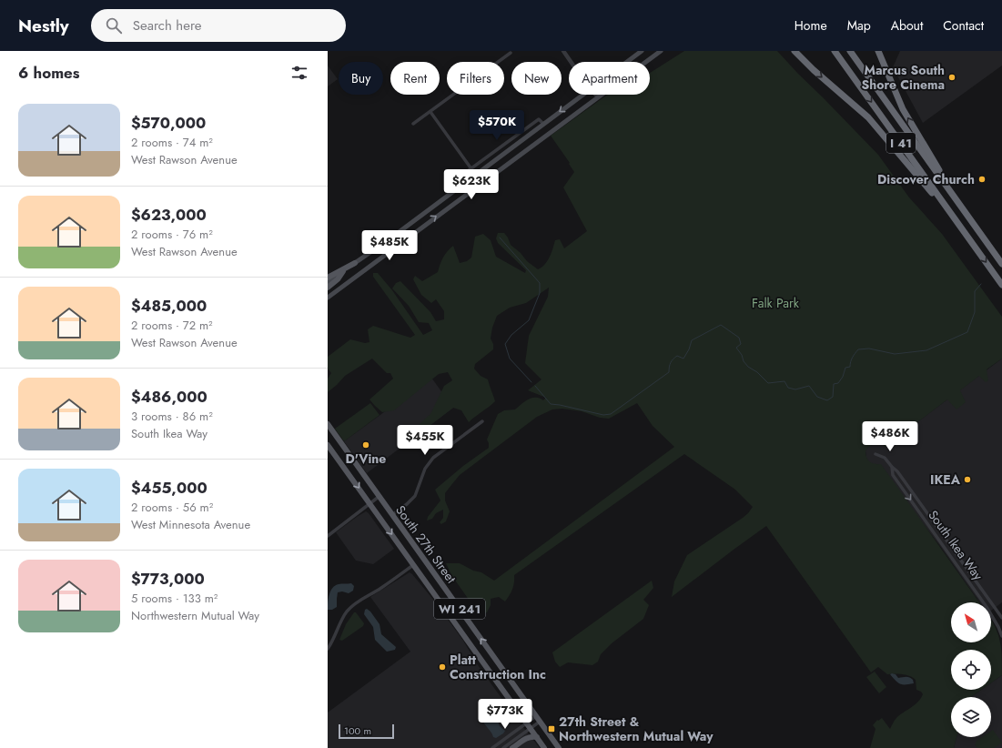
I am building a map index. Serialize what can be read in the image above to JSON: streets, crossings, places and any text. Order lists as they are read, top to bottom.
{
  "streets": {
    "highway": ["I 41"],
    "main road": ["South 27th Street", "WI 241"],
    "street": ["South Ikea Way"]
  },
  "parks": ["Falk Park"],
  "places": {
    "other": [
      "Marcus South Shore Cinema",
      "Discover Church",
      "D'Vine",
      "IKEA",
      "Platt Construction Inc"
    ],
    "transit": ["27th Street & Northwestern Mutual Way"]
  },
  "scale_bar": "100 m",
  "north": "top left",
  "page": {
    "header": "Nestly",
    "search": "Search here",
    "nav": [
      "Home",
      "Map",
      "About",
      "Contact"
    ],
    "heading": "6 homes",
    "chip": [
      "Buy",
      "Rent",
      "Filters",
      "New",
      "Apartment"
    ],
    "list": [
      {
        "name": "$570,000",
        "note": "2 rooms · 74 m² · West Rawson Avenue"
      },
      {
        "name": "$623,000",
        "note": "2 rooms · 76 m² · West Rawson Avenue"
      },
      {
        "name": "$485,000",
        "note": "2 rooms · 72 m² · West Rawson Avenue"
      },
      {
        "name": "$486,000",
        "note": "3 rooms · 86 m² · South Ikea Way"
      },
      {
        "name": "$455,000",
        "note": "2 rooms · 56 m² · West Minnesota Avenue"
      },
      {
        "name": "$773,000",
        "note": "5 rooms · 133 m² · Northwestern Mutual Way"
      }
    ],
    "price": [
      "$570K",
      "$623K",
      "$485K",
      "$486K",
      "$455K",
      "$773K"
    ],
    "scale": "100 m"
  }
}
